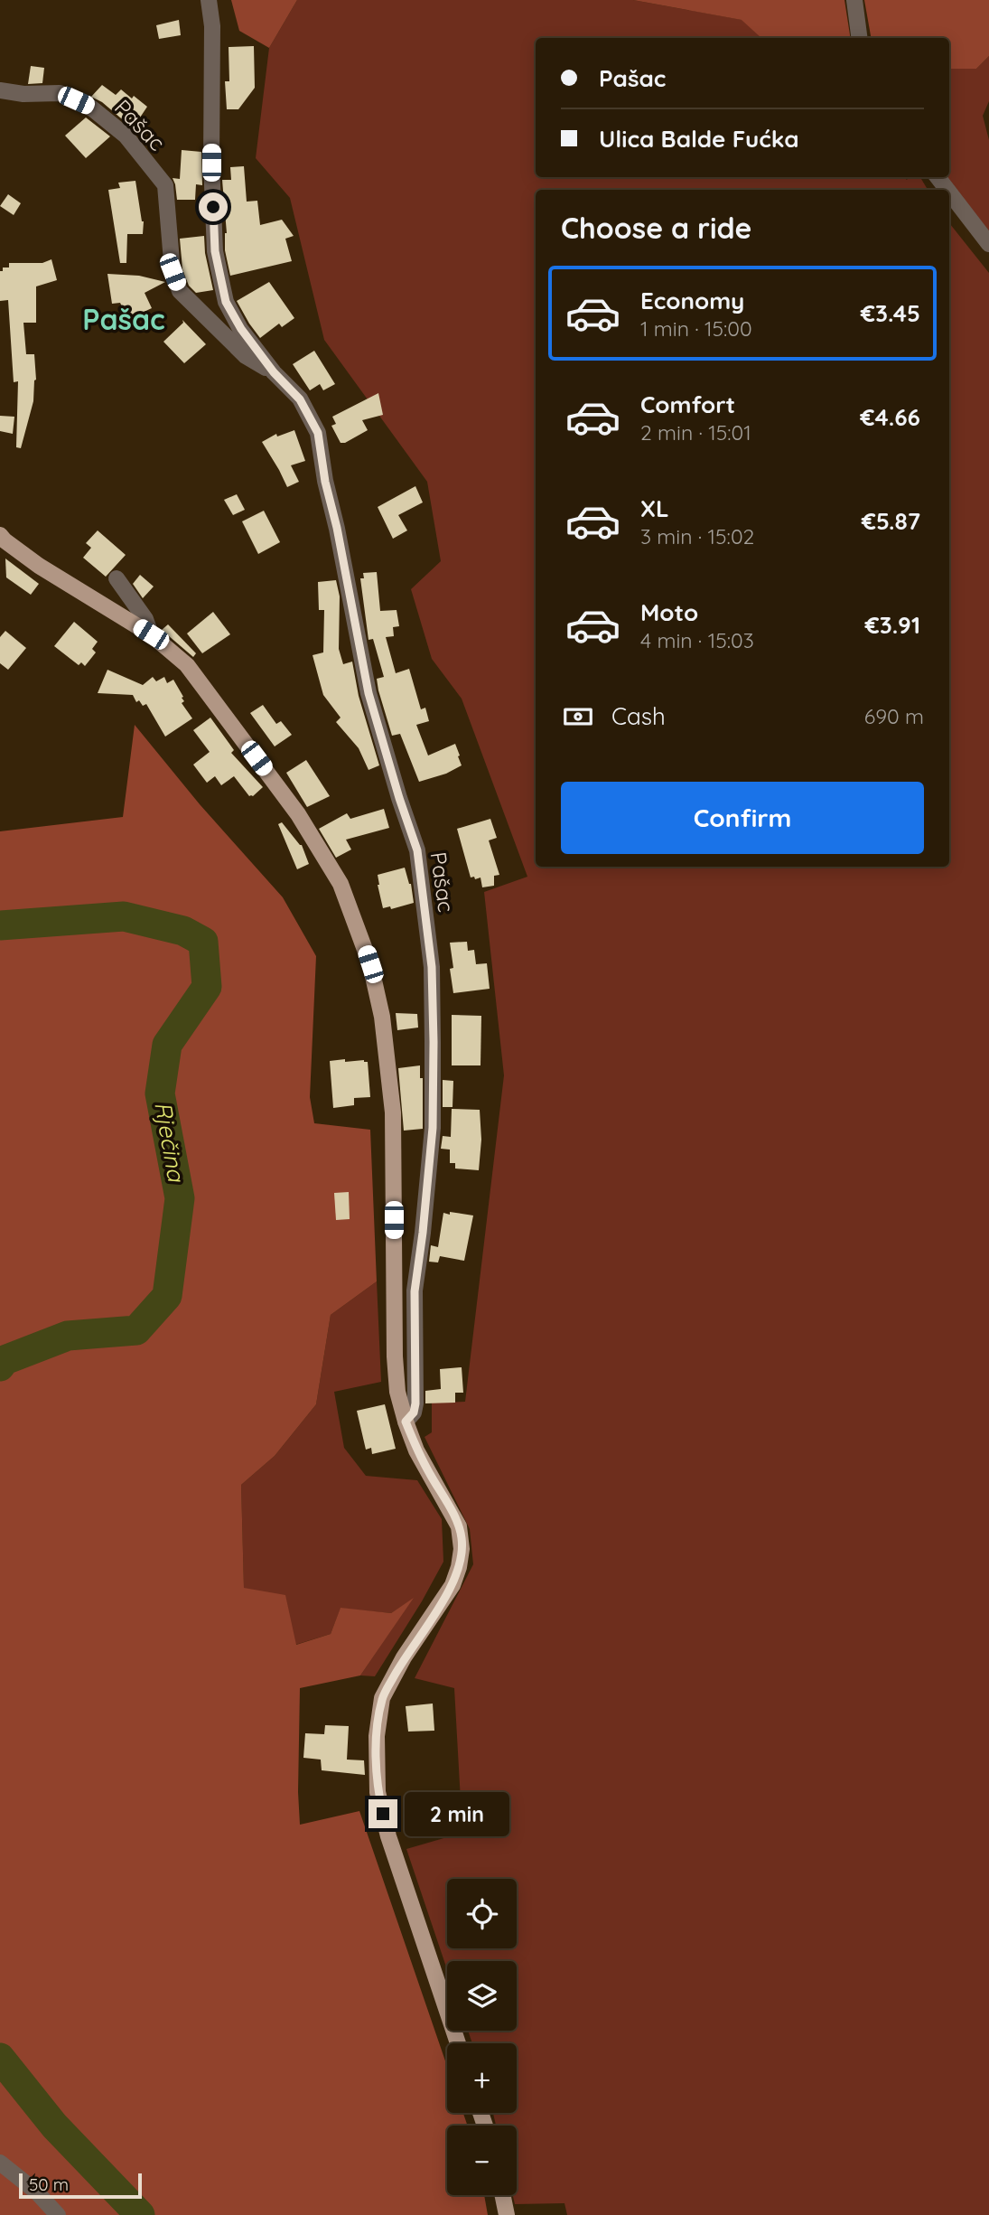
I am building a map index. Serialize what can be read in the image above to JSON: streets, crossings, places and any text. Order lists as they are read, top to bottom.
{
  "streets": {
    "street": ["Pašac"]
  },
  "districts": ["Pašac"],
  "water": ["Rječina"],
  "scale_bar": "50 m",
  "page": {
    "banner": ["Pašac", "Ulica Balde Fućka"],
    "heading": "Choose a ride",
    "list": [
      {
        "name": "Economy",
        "note": "1 min · 15:00",
        "value": "€3.45"
      },
      {
        "name": "Comfort",
        "note": "2 min · 15:01",
        "value": "€4.66"
      },
      {
        "name": "XL",
        "note": "3 min · 15:02",
        "value": "€5.87"
      },
      {
        "name": "Moto",
        "note": "4 min · 15:03",
        "value": "€3.91"
      }
    ],
    "pay": ["Cash", "690 m"],
    "buttons": "Confirm",
    "bubble": "2 min",
    "map_buttons": ["+", "−"],
    "scale": "50 m"
  }
}
